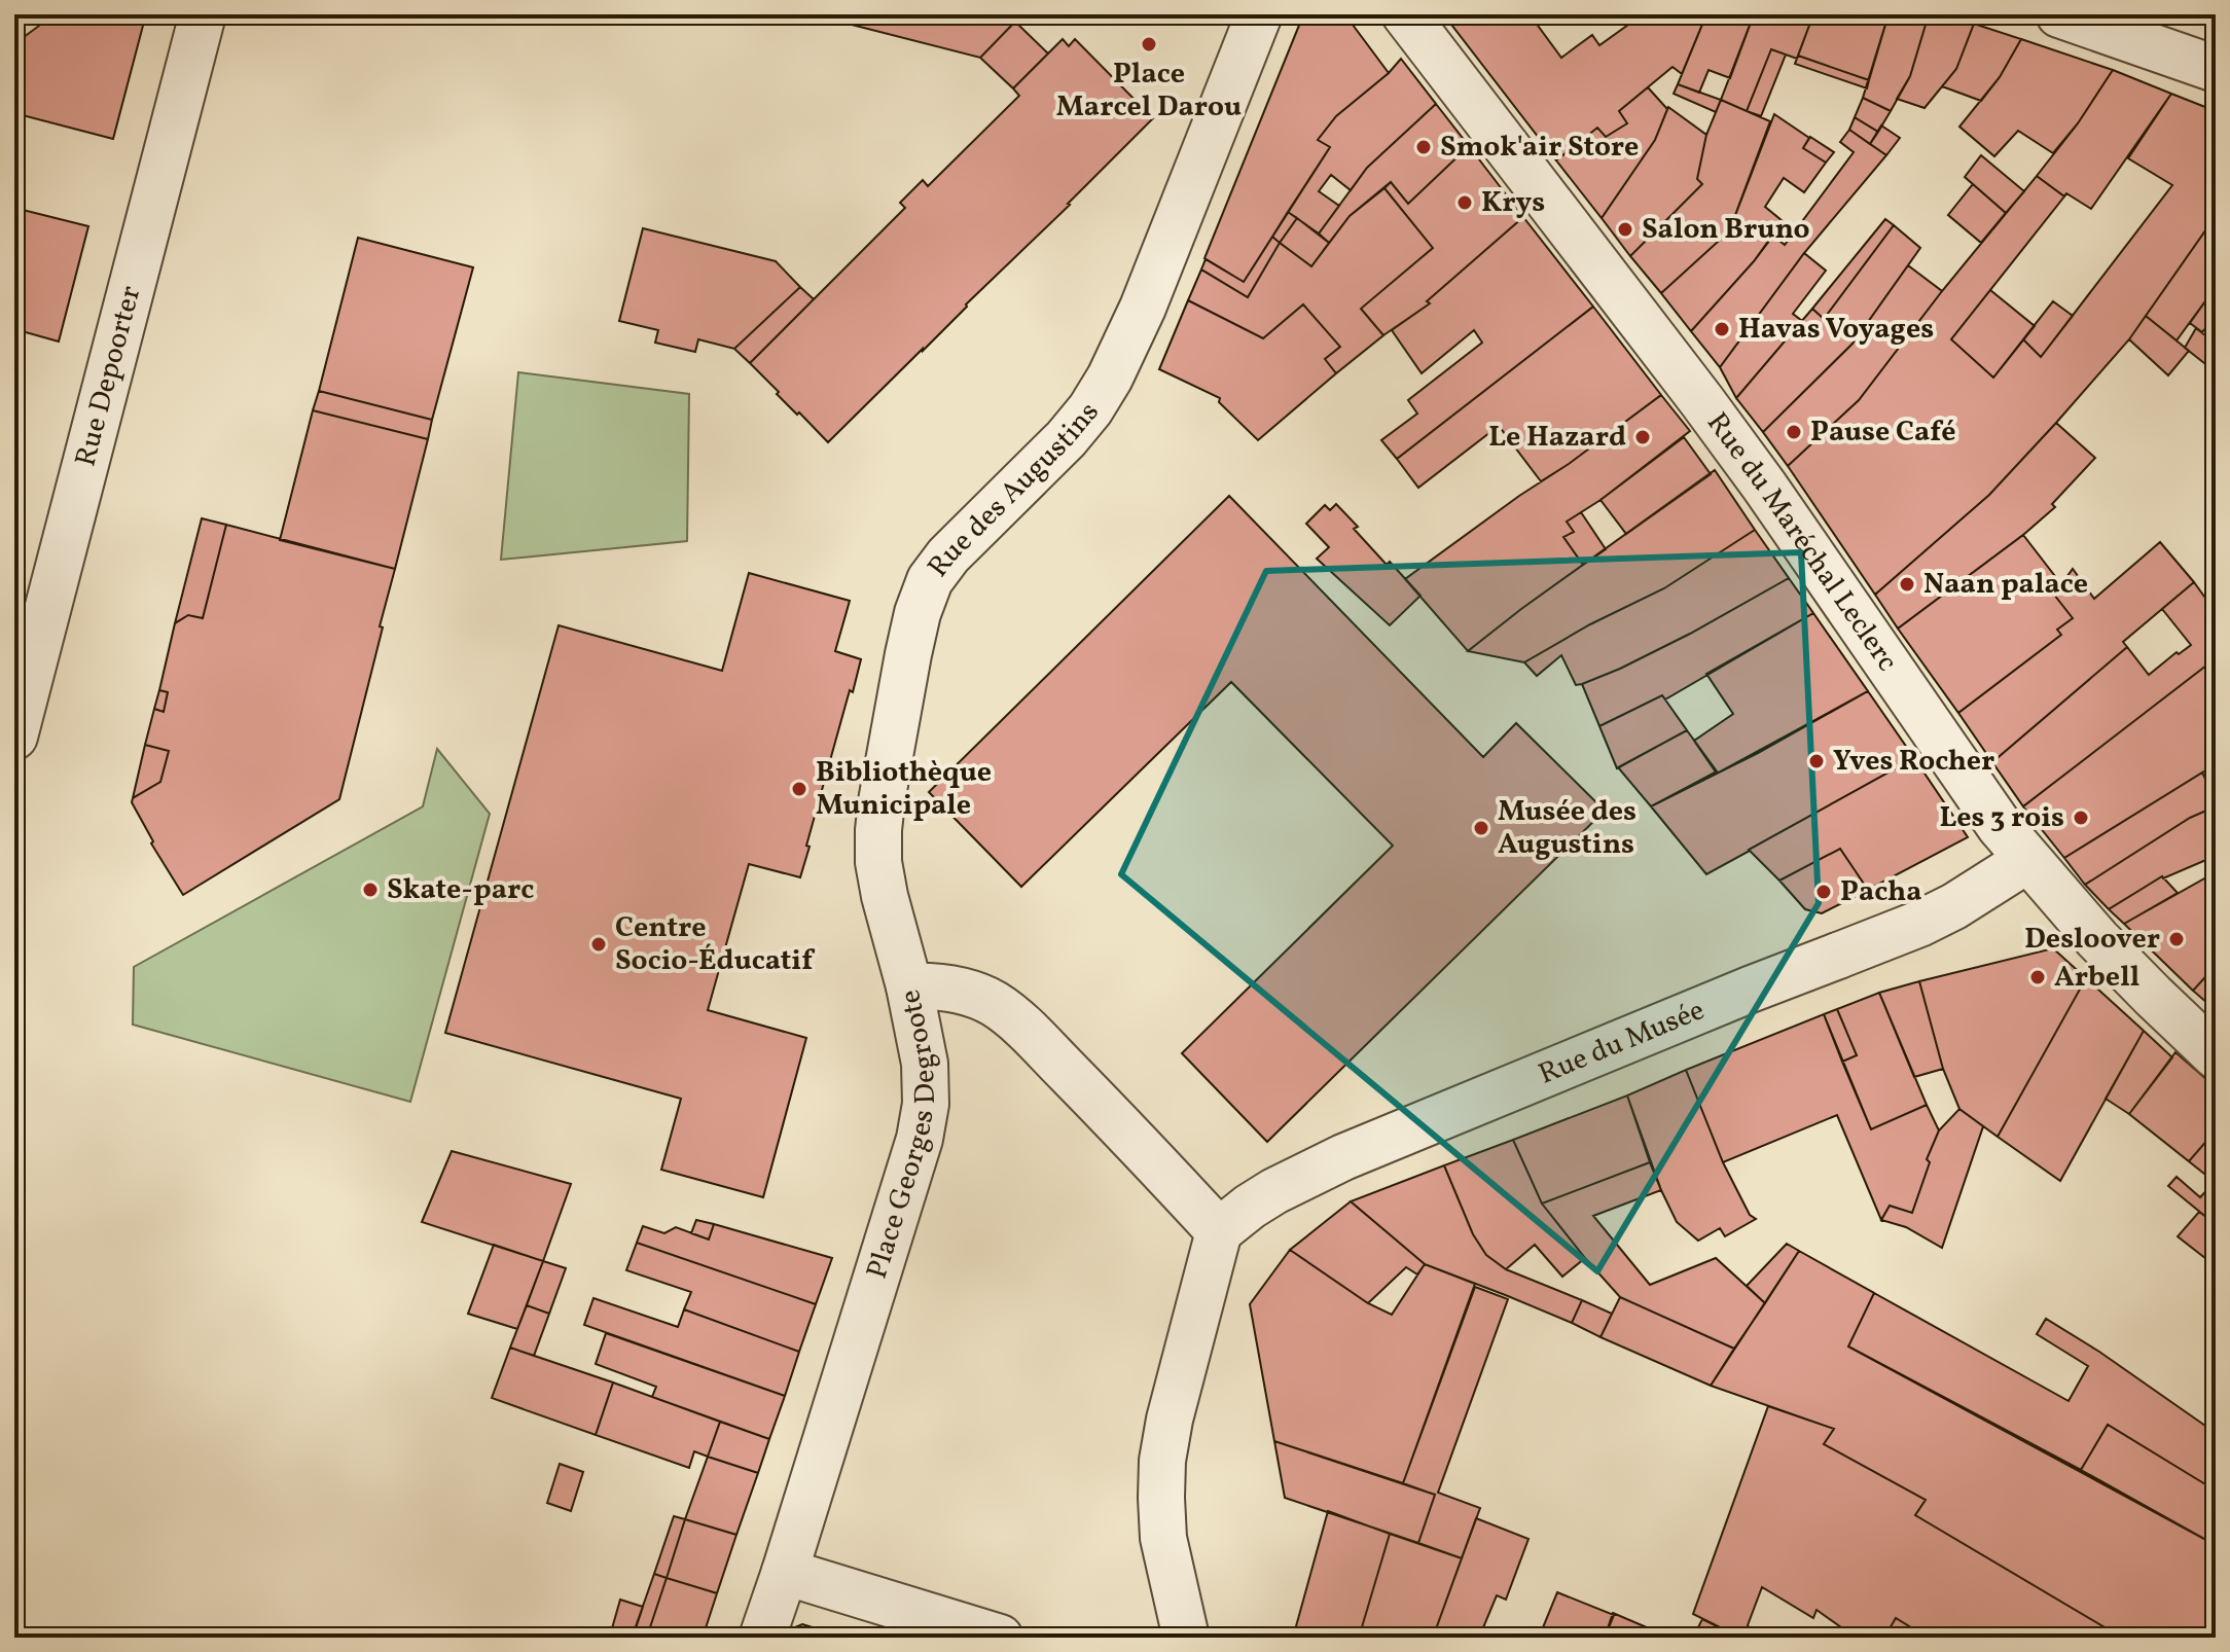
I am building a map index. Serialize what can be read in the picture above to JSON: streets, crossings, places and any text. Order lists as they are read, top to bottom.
{
  "streets": {
    "street": [
      "Rue Depoorter",
      "Rue des Augustins",
      "Rue du Maréchal Leclerc",
      "Rue du Musée",
      "Place Georges Degroote"
    ]
  },
  "crossings": [
    ["Rue des Augustins", "Place Georges Degroote"],
    ["Rue du Maréchal Leclerc", "Rue du Musée"],
    ["Rue du Musée", "Place Georges Degroote"]
  ],
  "places": [
    "Place Marcel Darou",
    "Smok'air Store",
    "Krys",
    "Salon Bruno",
    "Havas Voyages",
    "Pause Café",
    "Le Hazard",
    "Naan palace",
    "Yves Rocher",
    "Bibliothèque Municipale",
    "Les 3 rois",
    "Musée des Augustins",
    "Skate-parc",
    "Pacha",
    "Desloover",
    "Centre Socio-Éducatif",
    "Arbell"
  ]
}
